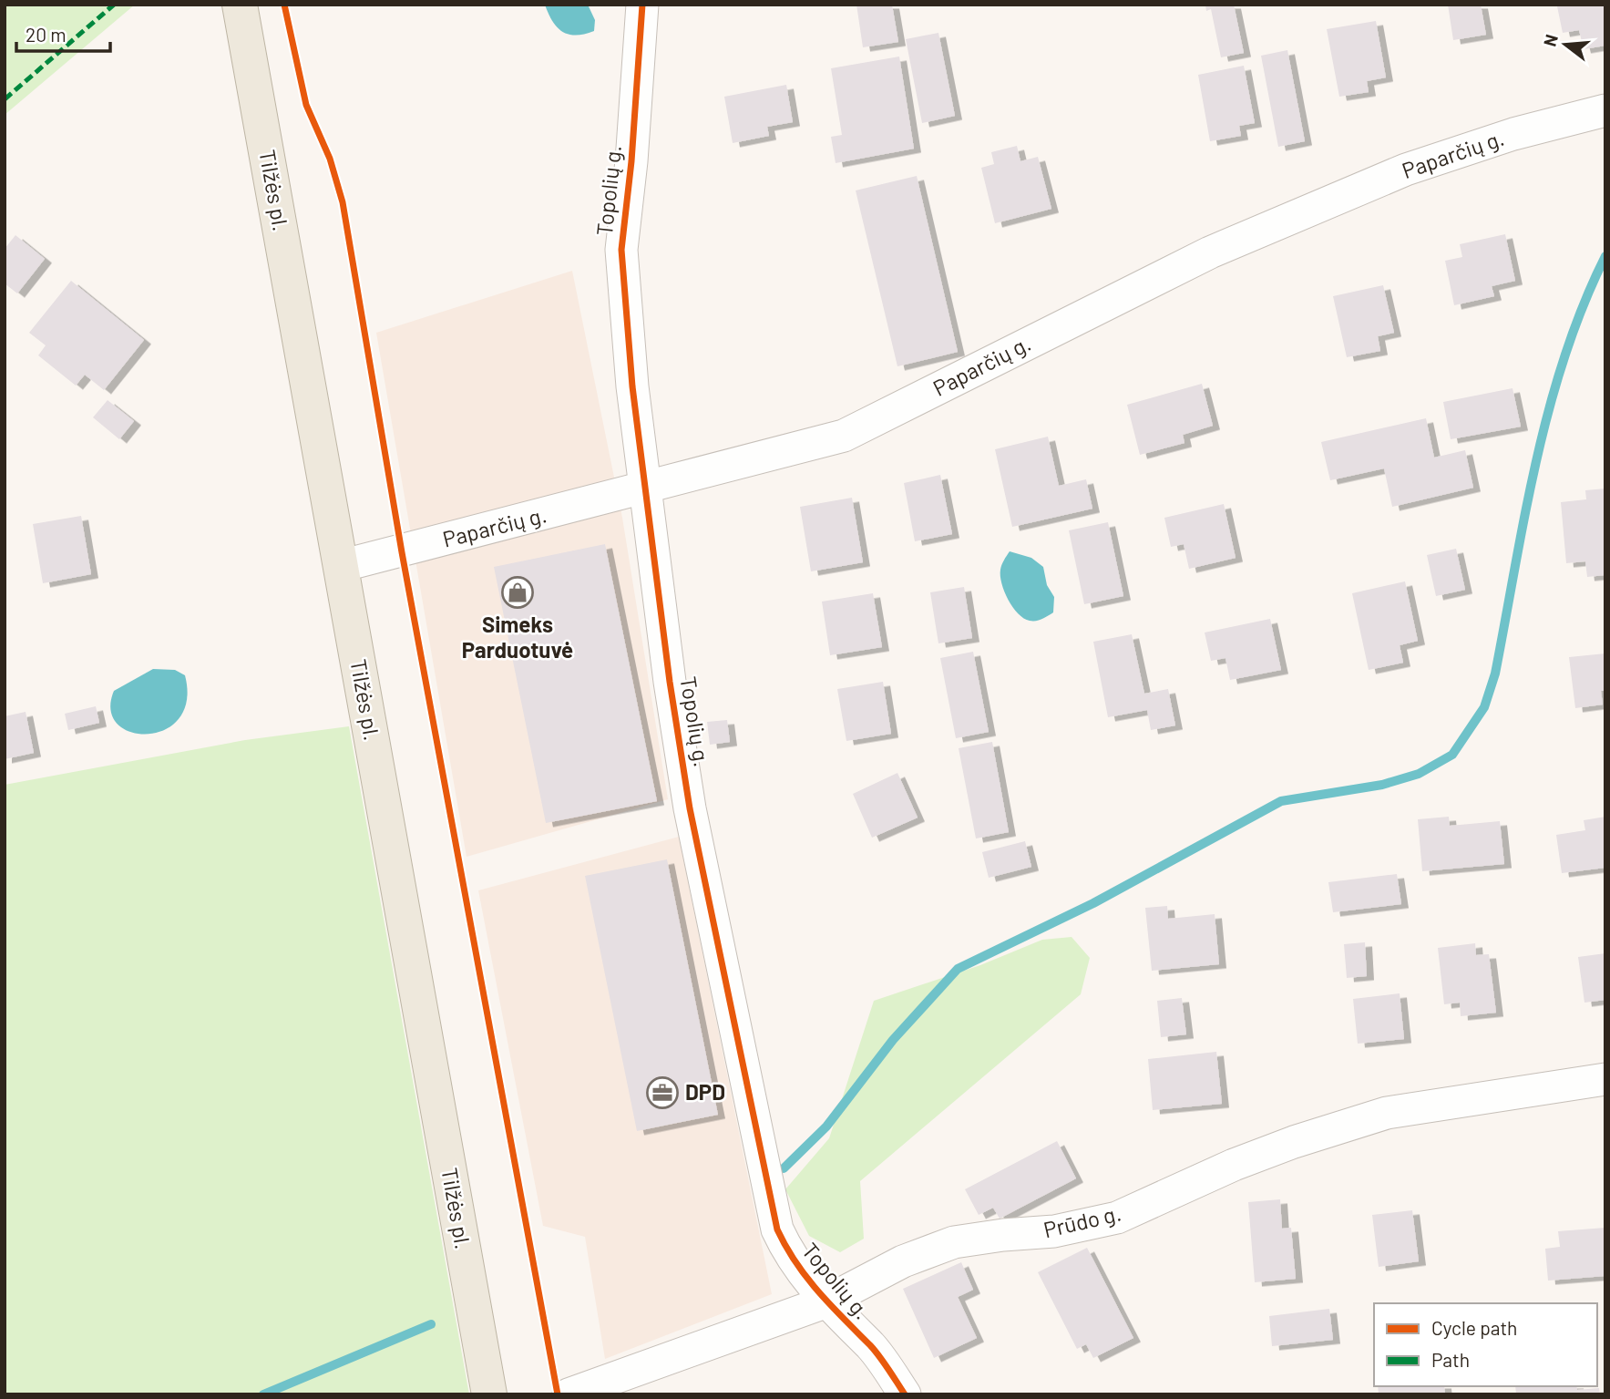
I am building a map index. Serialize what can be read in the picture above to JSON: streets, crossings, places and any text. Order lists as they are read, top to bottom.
{
  "streets": {
    "highway": ["Tilžės pl."],
    "street": ["Paparčių g.", "Topolių g.", "Prūdo g."]
  },
  "crossings": [
    ["Paparčių g.", "Tilžės pl."],
    ["Paparčių g.", "Topolių g."],
    ["Topolių g.", "Prūdo g."]
  ],
  "places": {
    "shop": ["Simeks Parduotuvė"],
    "office": ["DPD"]
  },
  "legend": ["Cycle path", "Path"],
  "scale_bar": "20 m",
  "north": "left"
}
